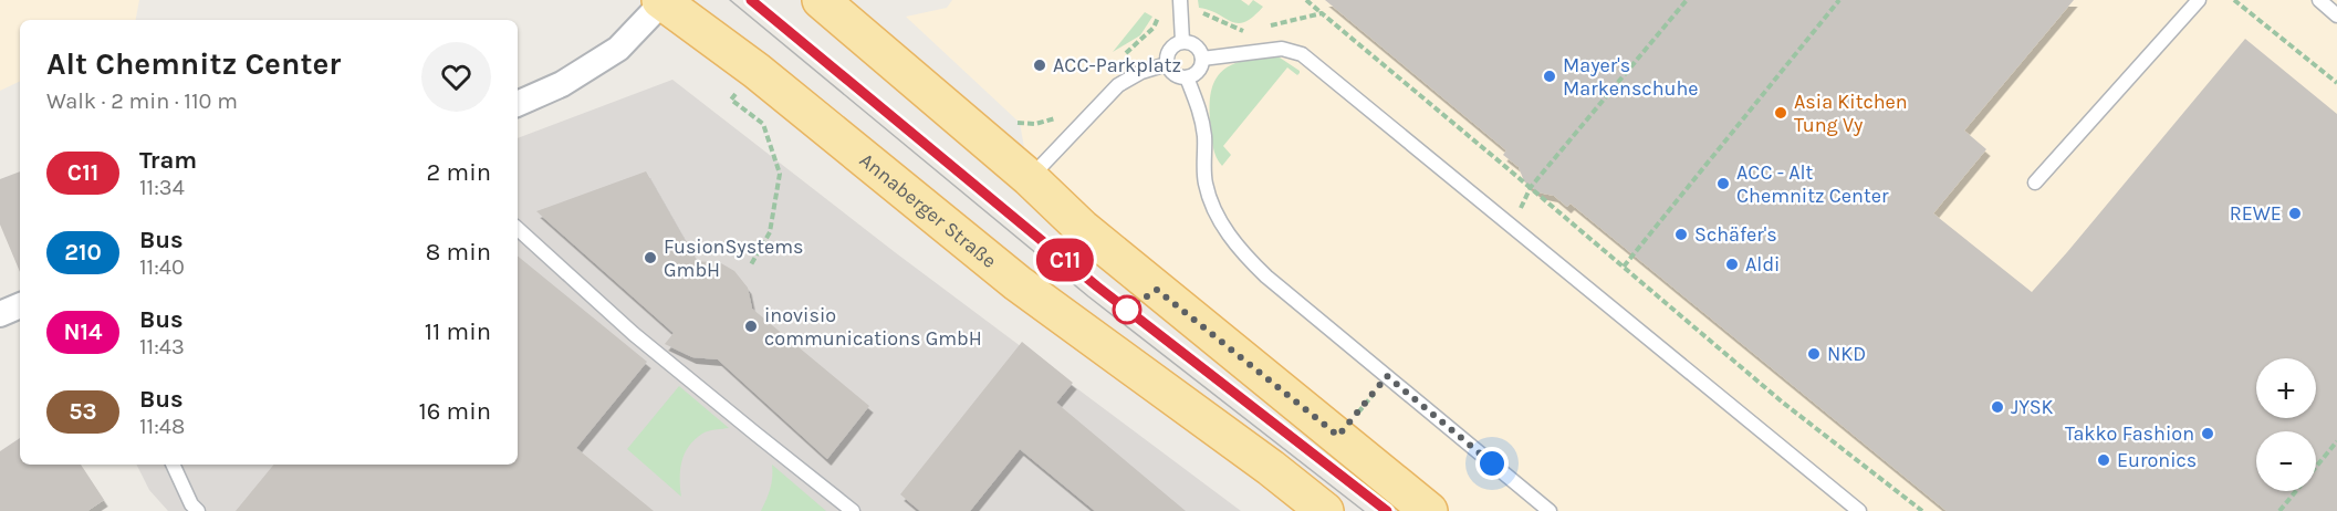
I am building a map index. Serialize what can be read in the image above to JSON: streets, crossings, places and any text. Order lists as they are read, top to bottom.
{
  "streets": {
    "main road": ["Annaberger Straße"]
  },
  "places": [
    "ACC-Parkplatz",
    "Mayer's Markenschuhe",
    "Asia Kitchen Tung Vy",
    "ACC - Alt Chemnitz Center",
    "REWE",
    "Schäfer's",
    "FusionSystems GmbH",
    "Aldi",
    "inovisio communications GmbH",
    "NKD",
    "JYSK",
    "Takko Fashion",
    "Euronics"
  ],
  "lines": ["tram line C11"],
  "page": {
    "on_map": "C11",
    "heading": ["Alt Chemnitz Center", "Walk · 2 min · 110 m"],
    "list": [
      {
        "mark": "C11",
        "name": "Tram",
        "note": "11:34",
        "value": "2 min"
      },
      {
        "mark": "210",
        "name": "Bus",
        "note": "11:40",
        "value": "8 min"
      },
      {
        "mark": "N14",
        "name": "Bus",
        "note": "11:43",
        "value": "11 min"
      },
      {
        "mark": "53",
        "name": "Bus",
        "note": "11:48",
        "value": "16 min"
      }
    ],
    "map_buttons": ["+", "−"]
  }
}
